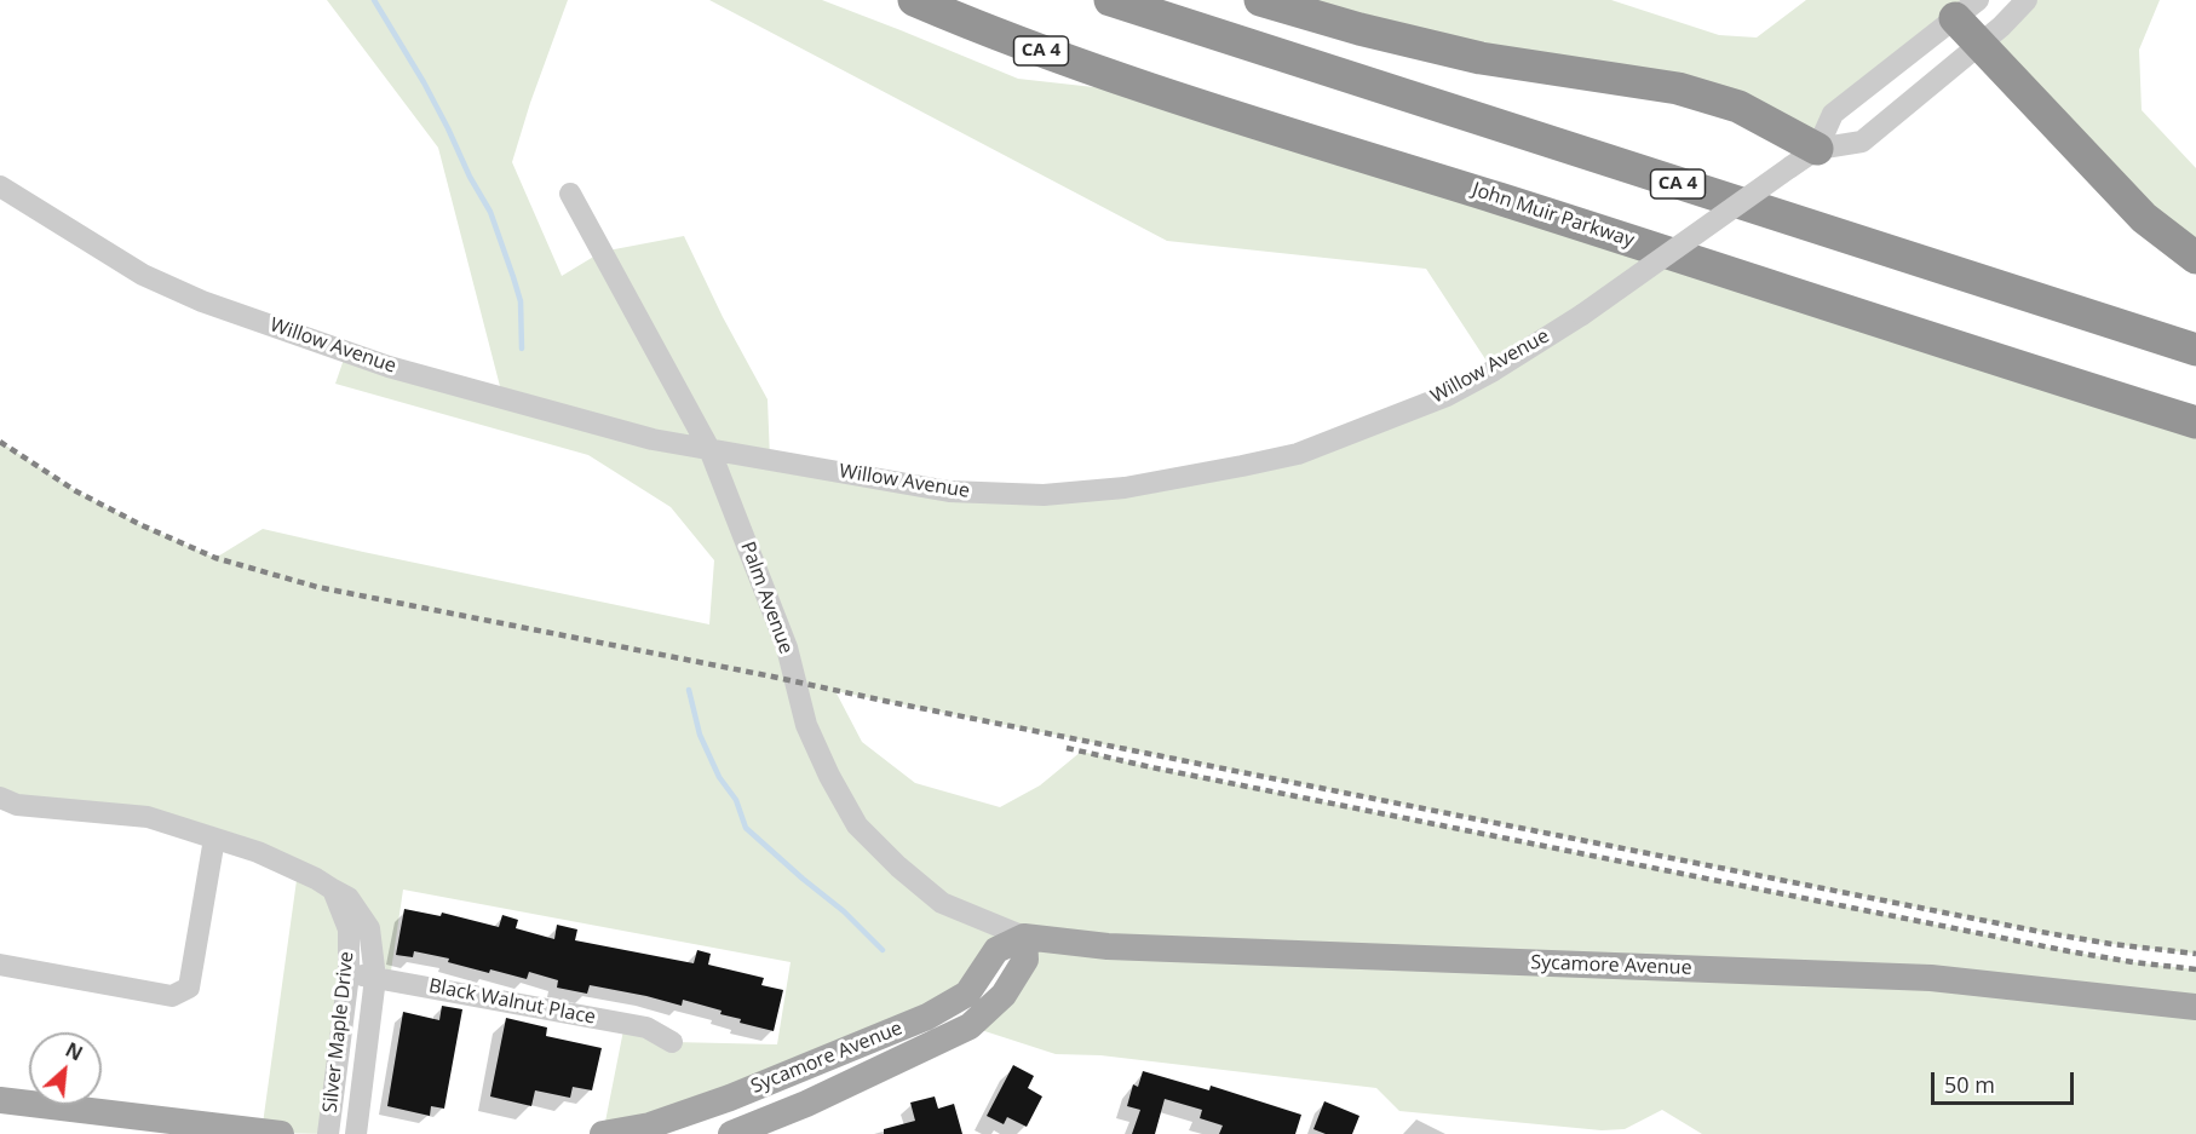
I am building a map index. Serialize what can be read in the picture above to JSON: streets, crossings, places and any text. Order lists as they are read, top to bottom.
{
  "streets": {
    "highway": ["CA 4", "John Muir Parkway"],
    "main road": ["Sycamore Avenue"],
    "street": [
      "Willow Avenue",
      "Palm Avenue",
      "Black Walnut Place",
      "Silver Maple Drive"
    ]
  },
  "crossings": [
    ["Willow Avenue", "Palm Avenue"],
    ["Palm Avenue", "Sycamore Avenue"],
    ["Black Walnut Place", "Silver Maple Drive"]
  ],
  "scale_bar": "50 m",
  "north": "top right"
}
